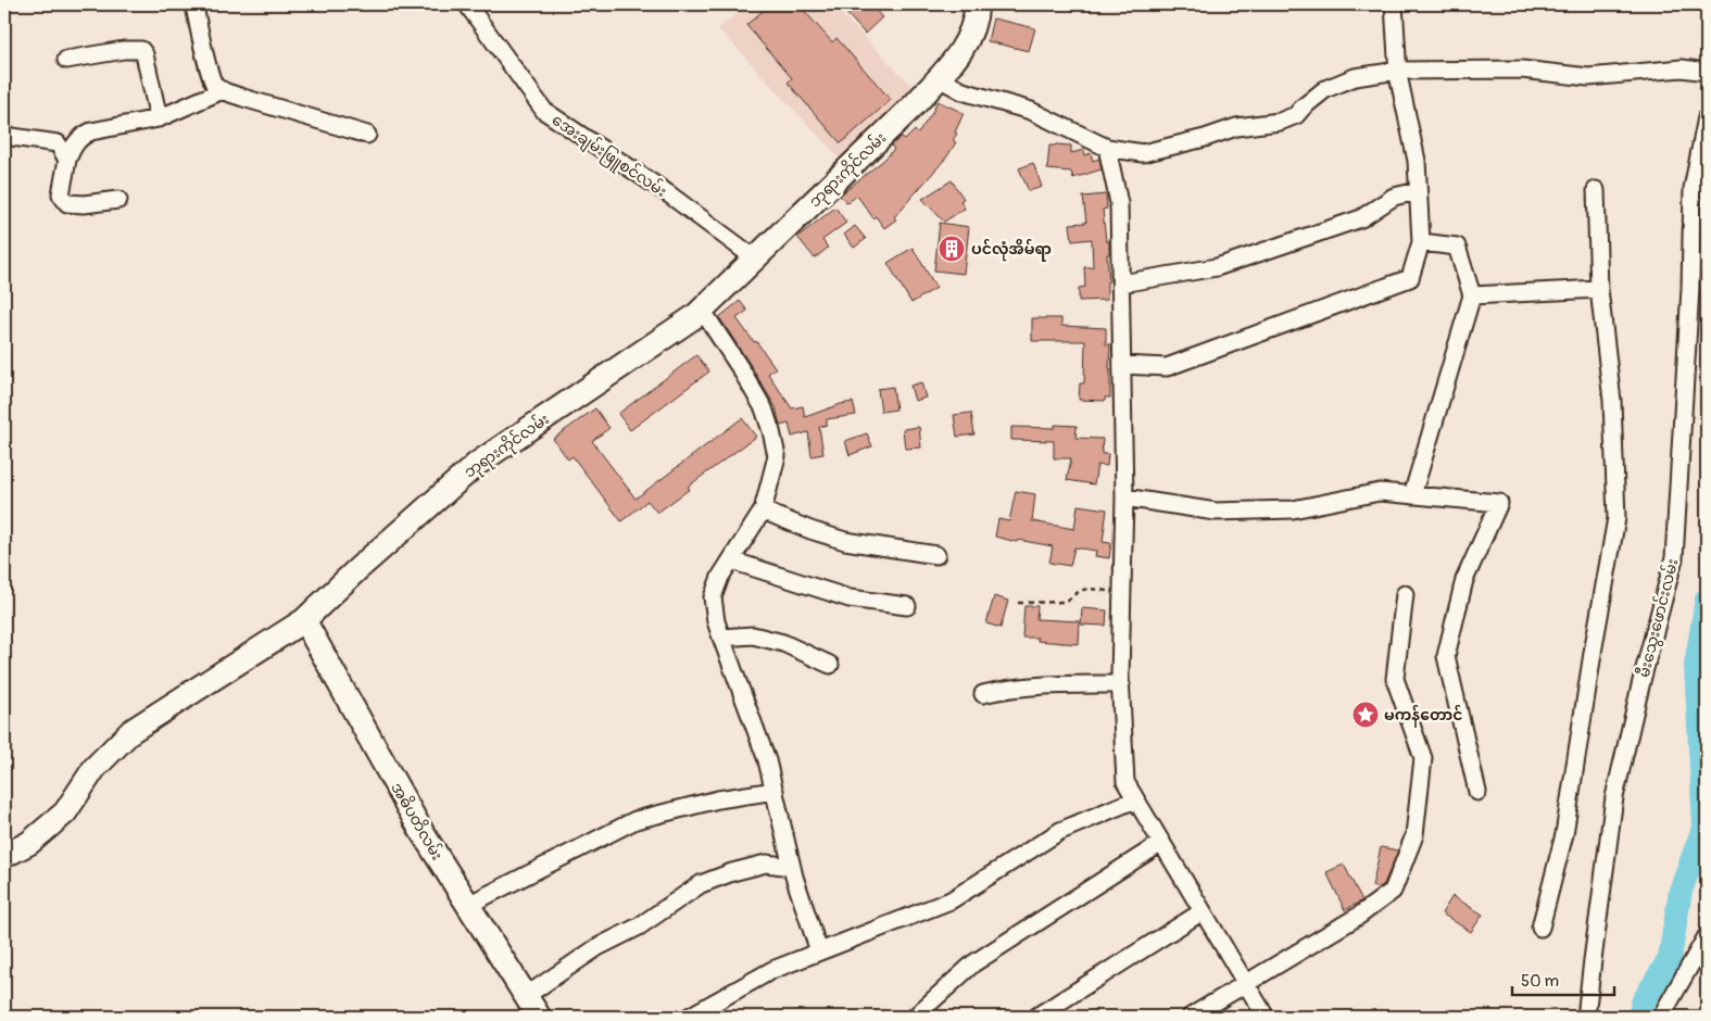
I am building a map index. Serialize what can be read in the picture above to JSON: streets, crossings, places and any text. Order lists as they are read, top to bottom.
{
  "streets": {
    "street": [
      "အေးချမ်းဖြူစင်လမ်း",
      "ဘုရားကိုင်လမ်း",
      "မီးသွေးဖောင်းလမ်း",
      "အဓိပတိလမ်း"
    ]
  },
  "crossings": [
    ["အေးချမ်းဖြူစင်လမ်း", "ဘုရားကိုင်လမ်း"],
    ["ဘုရားကိုင်လမ်း", "အဓိပတိလမ်း"]
  ],
  "places": {
    "building": ["ပင်လုံအိမ်ရာ"],
    "place": ["မကန်တောင်"]
  },
  "scale_bar": "50 m"
}
